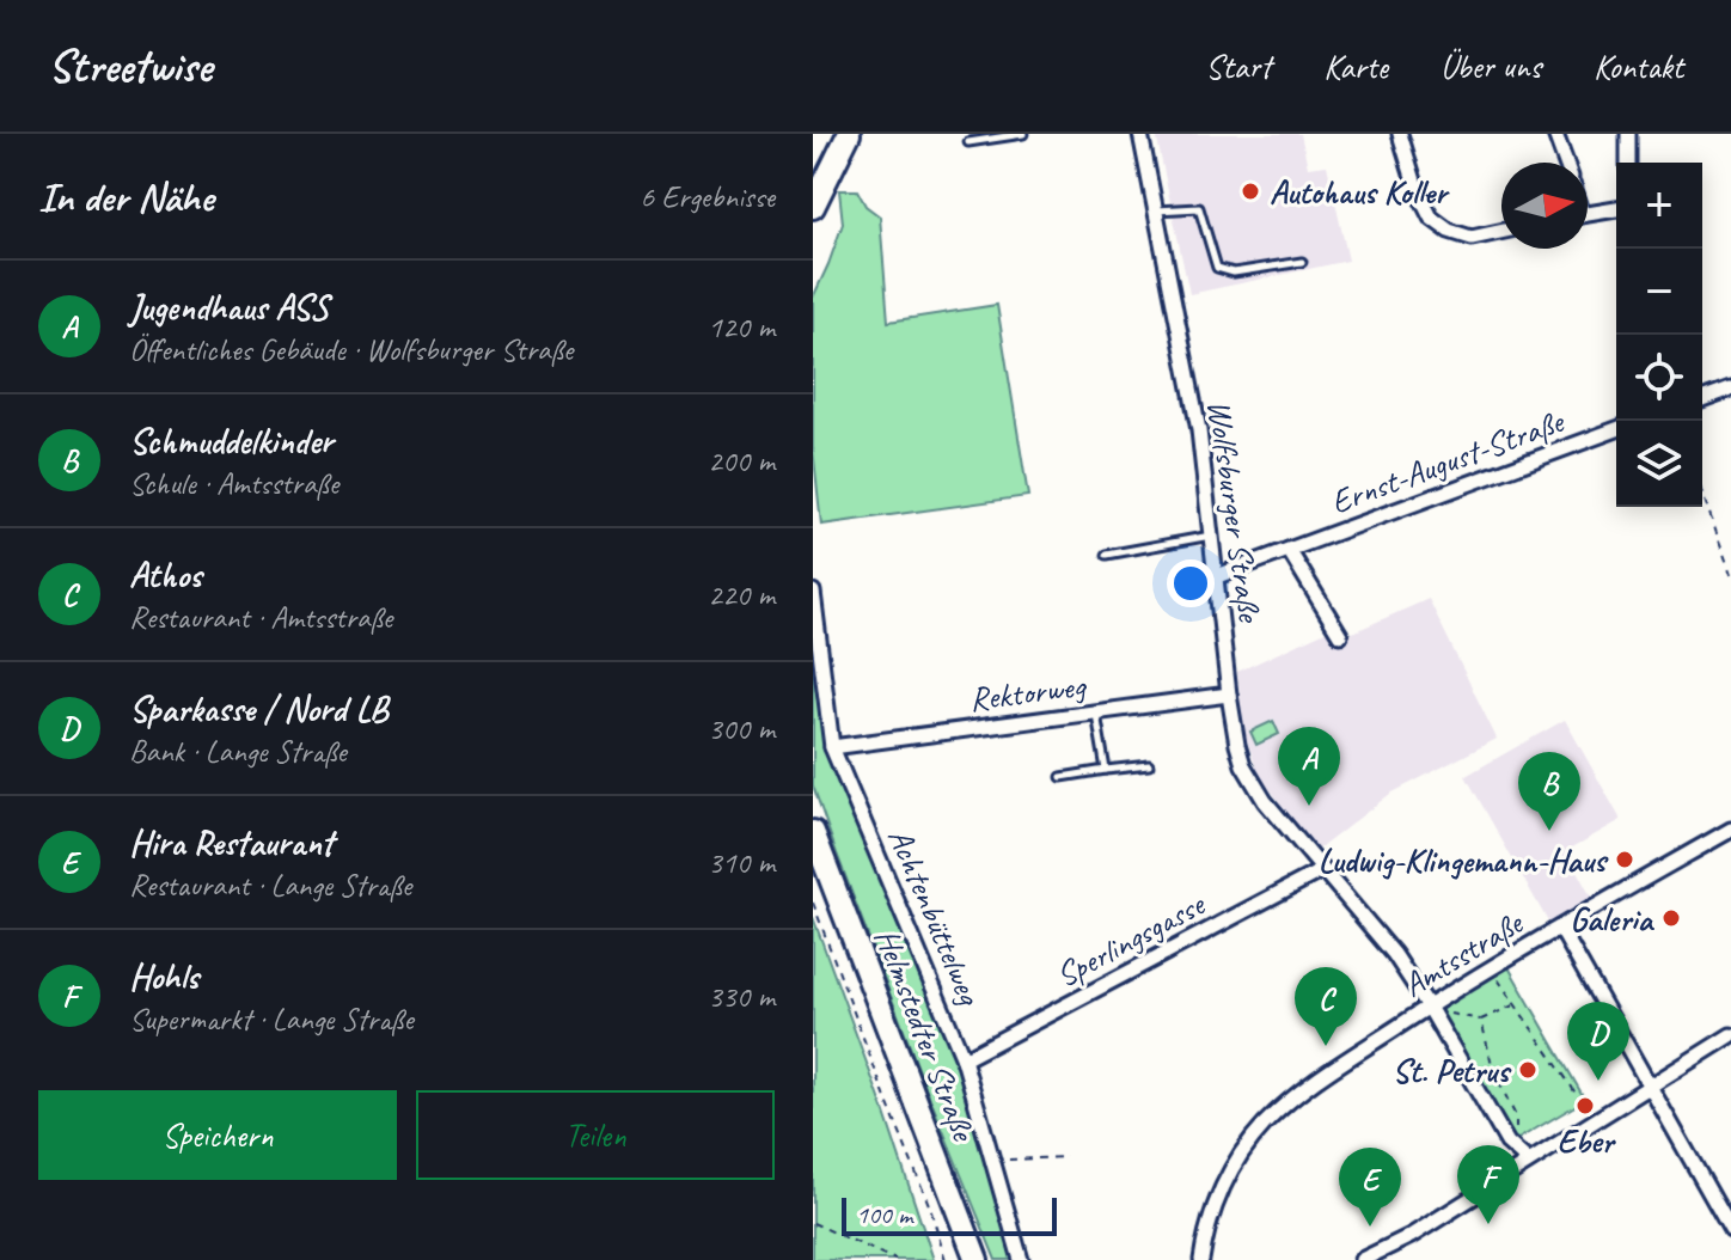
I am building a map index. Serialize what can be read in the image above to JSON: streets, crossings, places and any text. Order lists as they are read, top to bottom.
{
  "streets": {
    "main road": ["Helmstedter Straße"],
    "street": [
      "Ernst-August-Straße",
      "Wolfsburger Straße",
      "Rektorweg",
      "Achtenbüttelweg",
      "Sperlingsgasse",
      "Amtsstraße"
    ]
  },
  "crossings": [
    ["Ernst-August-Straße", "Wolfsburger Straße"],
    ["Wolfsburger Straße", "Rektorweg"],
    ["Wolfsburger Straße", "Sperlingsgasse"],
    ["Wolfsburger Straße", "Amtsstraße"],
    ["Rektorweg", "Achtenbüttelweg"],
    ["Achtenbüttelweg", "Sperlingsgasse"]
  ],
  "places": [
    "Autohaus Koller",
    "Ludwig-Klingemann-Haus",
    "Galeria",
    "St. Petrus",
    "Eber"
  ],
  "scale_bar": "100 m",
  "north": "right",
  "page": {
    "header": "Streetwise",
    "nav": [
      "Start",
      "Karte",
      "Über uns",
      "Kontakt"
    ],
    "heading": ["In der Nähe", "6 Ergebnisse"],
    "map_buttons": ["+", "−"],
    "list": [
      {
        "mark": "A",
        "name": "Jugendhaus ASS",
        "note": "Öffentliches Gebäude · Wolfsburger Straße",
        "value": "120 m"
      },
      {
        "mark": "B",
        "name": "Schmuddelkinder",
        "note": "Schule · Amtsstraße",
        "value": "200 m"
      },
      {
        "mark": "C",
        "name": "Athos",
        "note": "Restaurant · Amtsstraße",
        "value": "220 m"
      },
      {
        "mark": "D",
        "name": "Sparkasse / Nord LB",
        "note": "Bank · Lange Straße",
        "value": "300 m"
      },
      {
        "mark": "E",
        "name": "Hira Restaurant",
        "note": "Restaurant · Lange Straße",
        "value": "310 m"
      },
      {
        "mark": "F",
        "name": "Hohls",
        "note": "Supermarkt · Lange Straße",
        "value": "330 m"
      }
    ],
    "pins": [
      "A",
      "B",
      "C",
      "D",
      "F",
      "E"
    ],
    "buttons": ["Speichern", "Teilen"],
    "scale": "100 m"
  }
}
